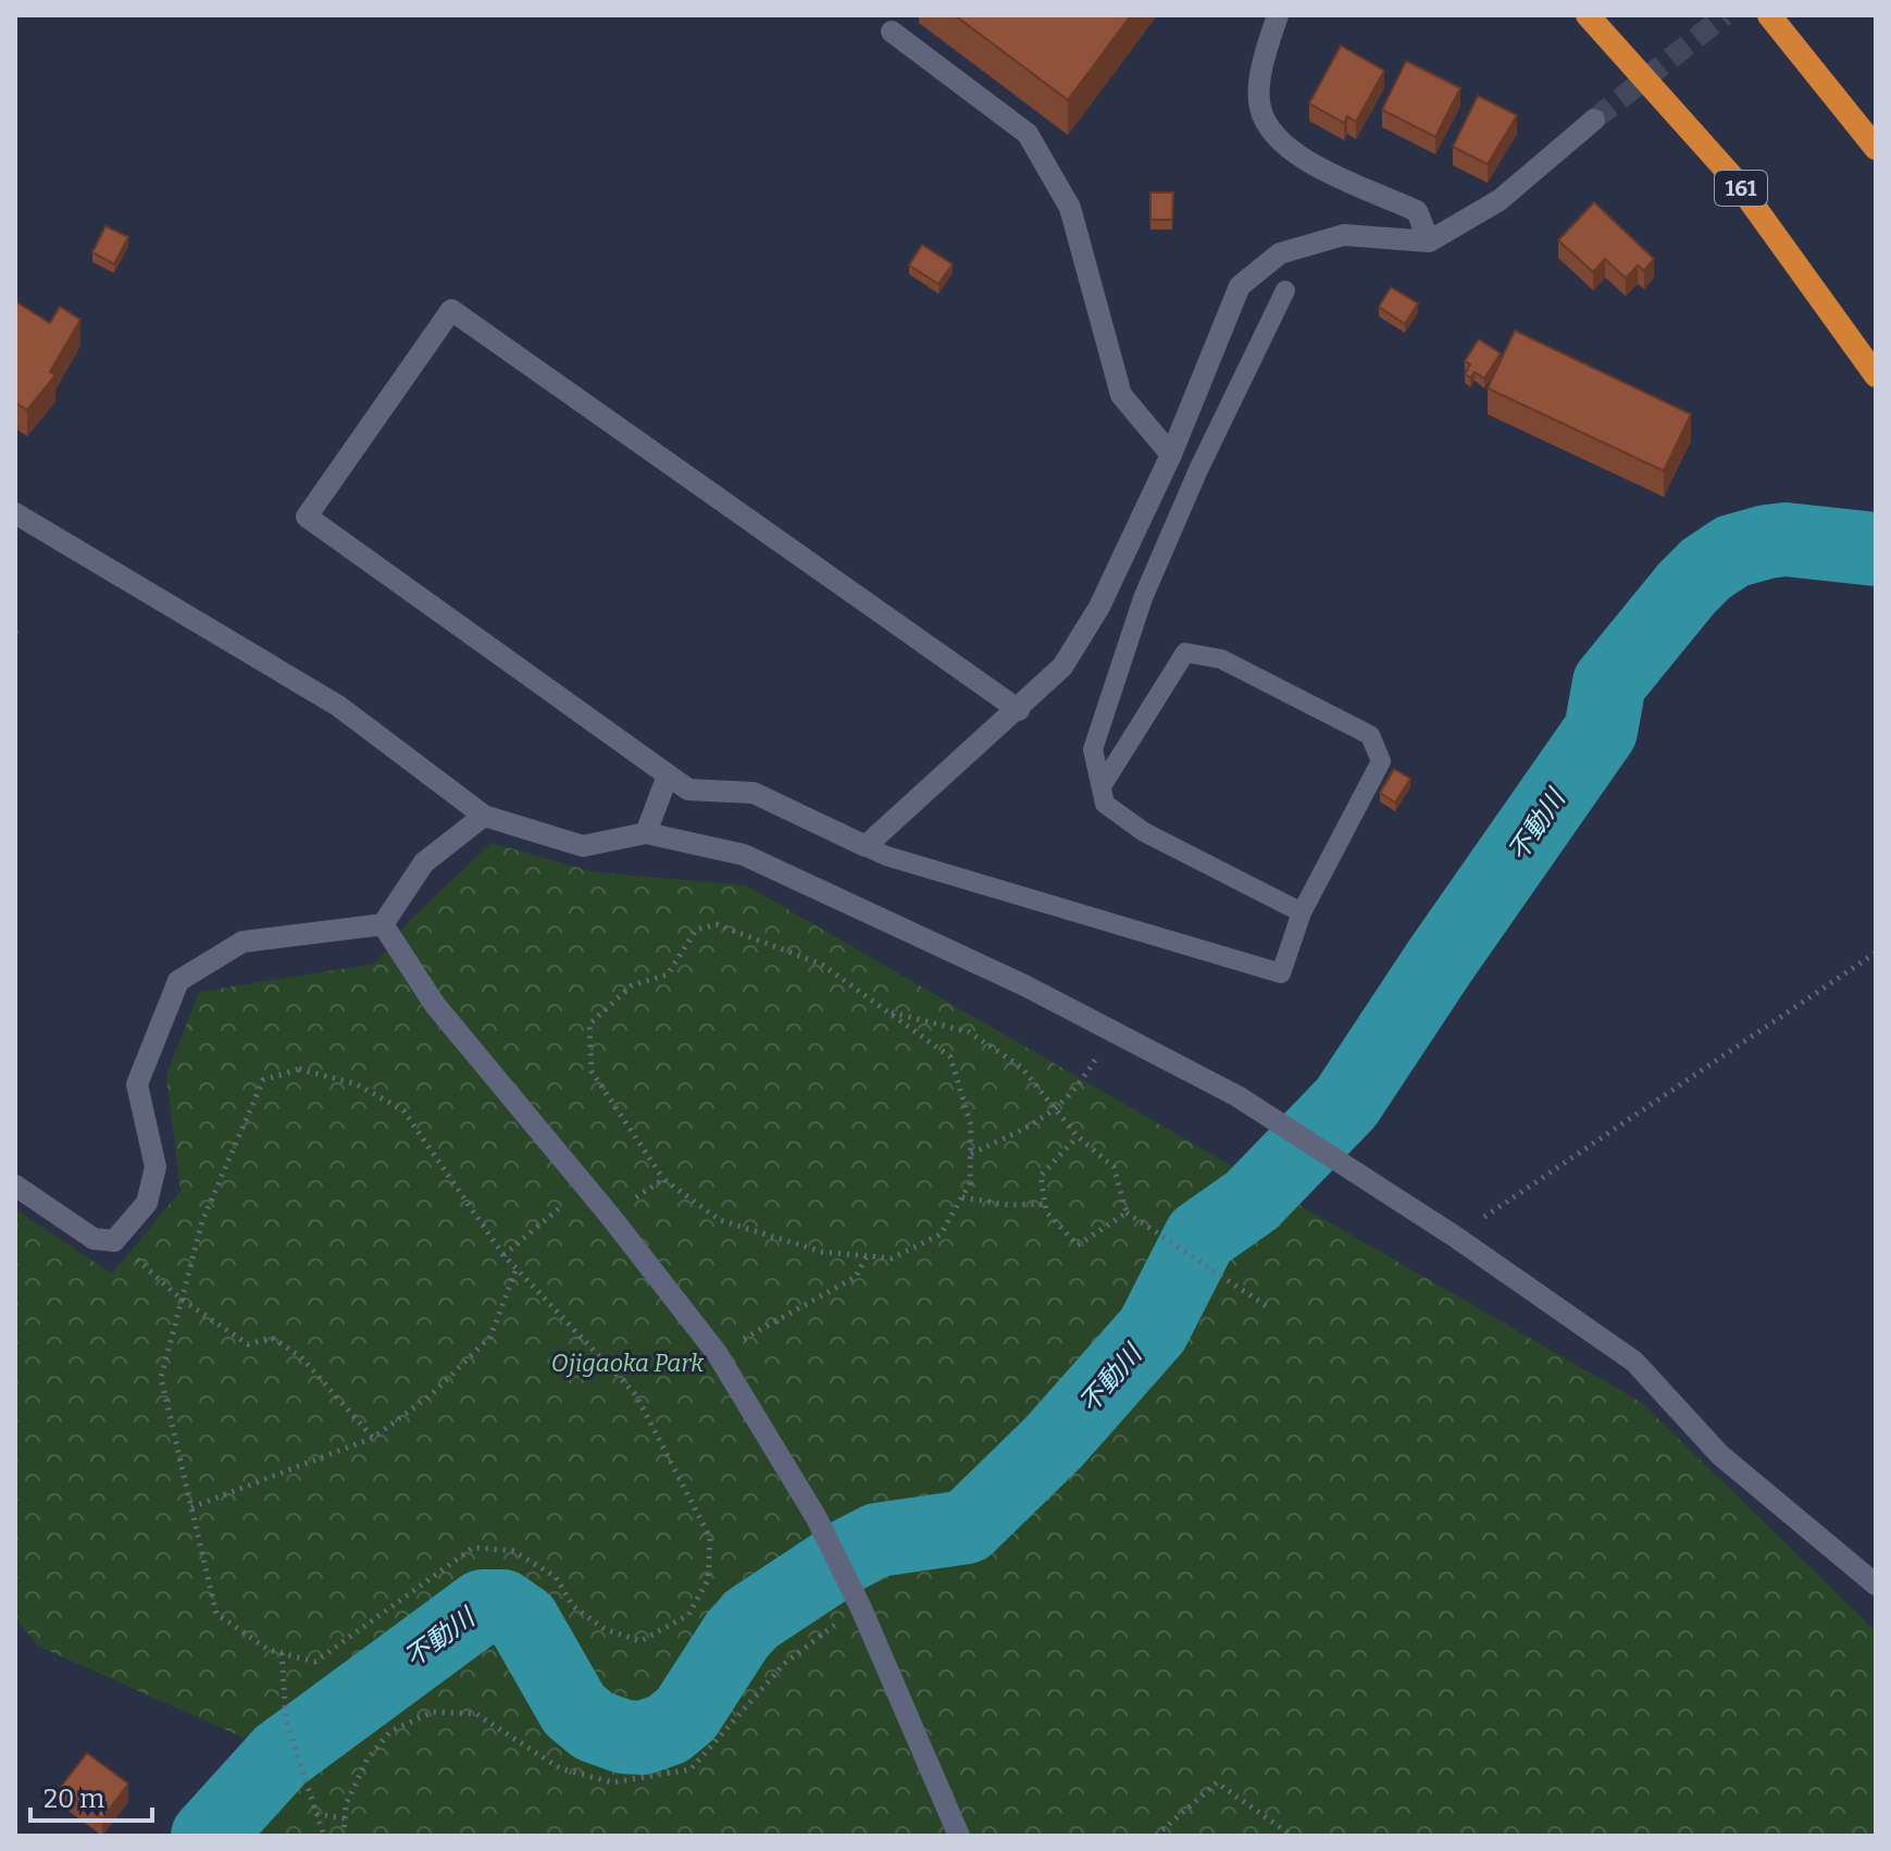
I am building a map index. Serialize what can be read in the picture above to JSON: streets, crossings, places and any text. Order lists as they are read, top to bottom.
{
  "streets": {
    "highway": ["161"]
  },
  "water": ["不動川"],
  "parks": ["Ojigaoka Park"],
  "scale_bar": "20 m"
}
